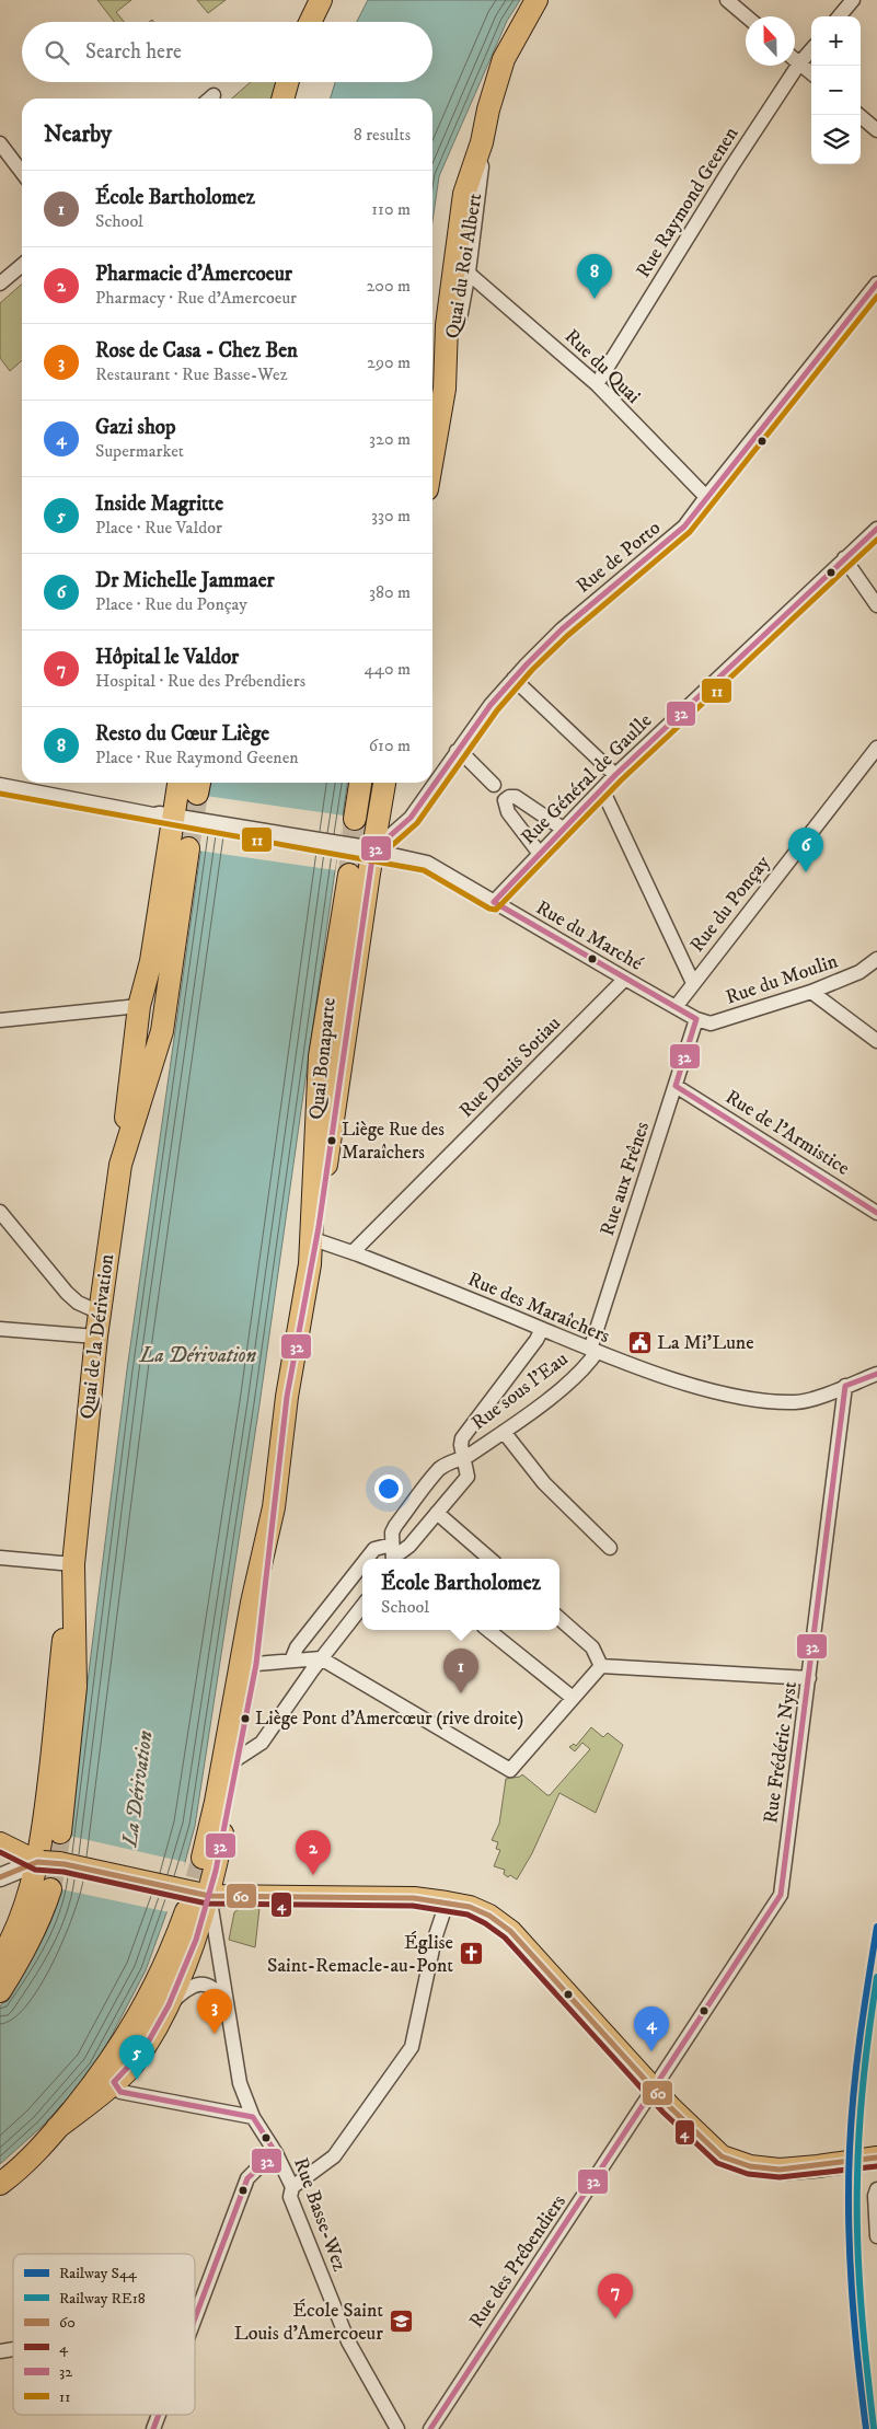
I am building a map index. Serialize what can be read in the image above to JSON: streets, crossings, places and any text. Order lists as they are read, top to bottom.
{
  "streets": {
    "main road": ["Quai du Roi Albert", "Quai Bonaparte", "Quai de la Dérivation"],
    "street": [
      "Rue Raymond Geenen",
      "Rue du Quai",
      "Rue de Porto",
      "Rue Général de Gaulle",
      "Rue du Ponçay",
      "Rue du Marché",
      "Rue du Moulin",
      "Rue Denis Sotiau",
      "Rue de l'Armistice",
      "Rue aux Frênes",
      "Rue des Maraîchers",
      "Rue sous l'Eau",
      "Rue Frédéric Nyst",
      "Rue Basse-Wez",
      "Rue des Prébendiers"
    ]
  },
  "crossings": [
    ["Rue Raymond Geenen", "Rue du Quai"],
    ["Quai du Roi Albert", "Rue du Quai"],
    ["Rue du Quai", "Rue de Porto"],
    ["Rue de Porto", "Rue du Marché"],
    ["Rue Général de Gaulle", "Rue du Marché"],
    ["Rue du Ponçay", "Rue du Marché"],
    ["Rue du Marché", "Rue du Moulin"],
    ["Rue du Marché", "Rue Denis Sotiau"],
    ["Rue du Marché", "Rue aux Frênes"],
    ["Rue du Moulin", "Rue aux Frênes"],
    ["Rue Denis Sotiau", "Rue des Maraîchers"],
    ["Rue de l'Armistice", "Rue aux Frênes"],
    ["Rue aux Frênes", "Rue des Maraîchers"],
    ["Rue aux Frênes", "Rue sous l'Eau"],
    ["Rue des Maraîchers", "Rue sous l'Eau"],
    ["Rue des Maraîchers", "Rue Frédéric Nyst"],
    ["Rue Frédéric Nyst", "Rue des Prébendiers"]
  ],
  "water": ["La Dérivation"],
  "places": {
    "other": ["Liège Rue des Maraîchers", "Liège Pont d'Amercœur (rive droite)"],
    "public building": ["La Mi'Lune"],
    "church": ["Église Saint-Remacle-au-Pont"],
    "school or university": ["École Saint Louis d'Amercoeur"]
  },
  "lines": [
    "transit line 32",
    "transit line 11",
    "transit line 4",
    "transit line 60",
    "rail line S44",
    "rail line RE18"
  ],
  "legend": [
    "Railway S44",
    "Railway RE18",
    "60",
    "4",
    "32",
    "11"
  ],
  "north": "top",
  "page": {
    "map_buttons": ["+", "−"],
    "search": "Search here",
    "heading": ["Nearby", "8 results"],
    "list": [
      {
        "mark": "1",
        "name": "École Bartholomez",
        "note": "School",
        "value": "110 m"
      },
      {
        "mark": "2",
        "name": "Pharmacie d'Amercoeur",
        "note": "Pharmacy · Rue d'Amercoeur",
        "value": "200 m"
      },
      {
        "mark": "3",
        "name": "Rose de Casa - Chez Ben",
        "note": "Restaurant · Rue Basse-Wez",
        "value": "290 m"
      },
      {
        "mark": "4",
        "name": "Gazi shop",
        "note": "Supermarket",
        "value": "320 m"
      },
      {
        "mark": "5",
        "name": "Inside Magritte",
        "note": "Place · Rue Valdor",
        "value": "330 m"
      },
      {
        "mark": "6",
        "name": "Dr Michelle Jammaer",
        "note": "Place · Rue du Ponçay",
        "value": "380 m"
      },
      {
        "mark": "7",
        "name": "Hôpital le Valdor",
        "note": "Hospital · Rue des Prébendiers",
        "value": "440 m"
      },
      {
        "mark": "8",
        "name": "Resto du Cœur Liège",
        "note": "Place · Rue Raymond Geenen",
        "value": "610 m"
      }
    ],
    "pins": [
      "8",
      "6",
      "1",
      "2",
      "3",
      "4",
      "5",
      "7"
    ],
    "popup": ["École Bartholomez", "School"]
  }
}
